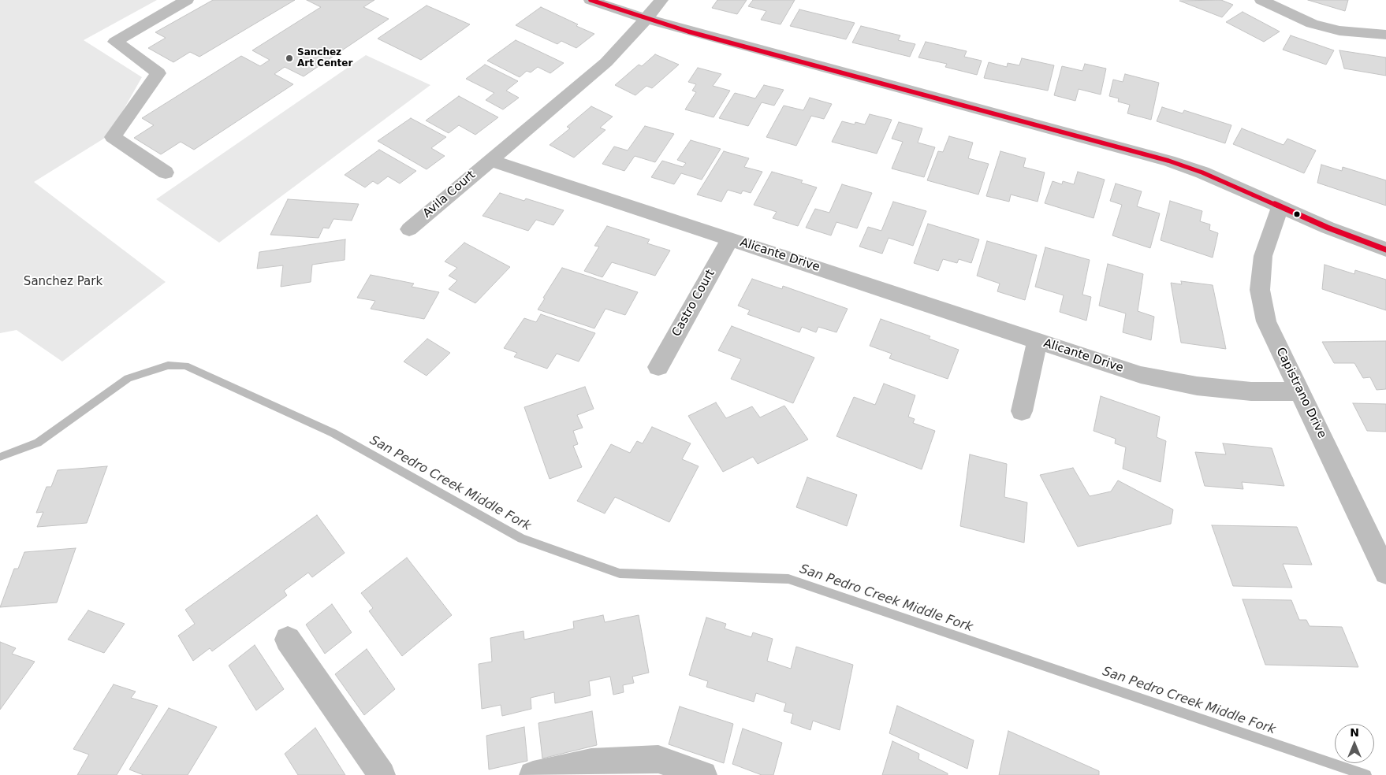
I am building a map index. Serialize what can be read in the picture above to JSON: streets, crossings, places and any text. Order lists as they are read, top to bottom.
{
  "streets": {
    "street": [
      "Avila Court",
      "Alicante Drive",
      "Castro Court",
      "Capistrano Drive"
    ]
  },
  "crossings": [
    ["Avila Court", "Alicante Drive"],
    ["Alicante Drive", "Castro Court"],
    ["Alicante Drive", "Capistrano Drive"]
  ],
  "water": ["San Pedro Creek Middle Fork"],
  "parks": ["Sanchez Park"],
  "places": ["Sanchez Art Center"],
  "north": "top"
}
